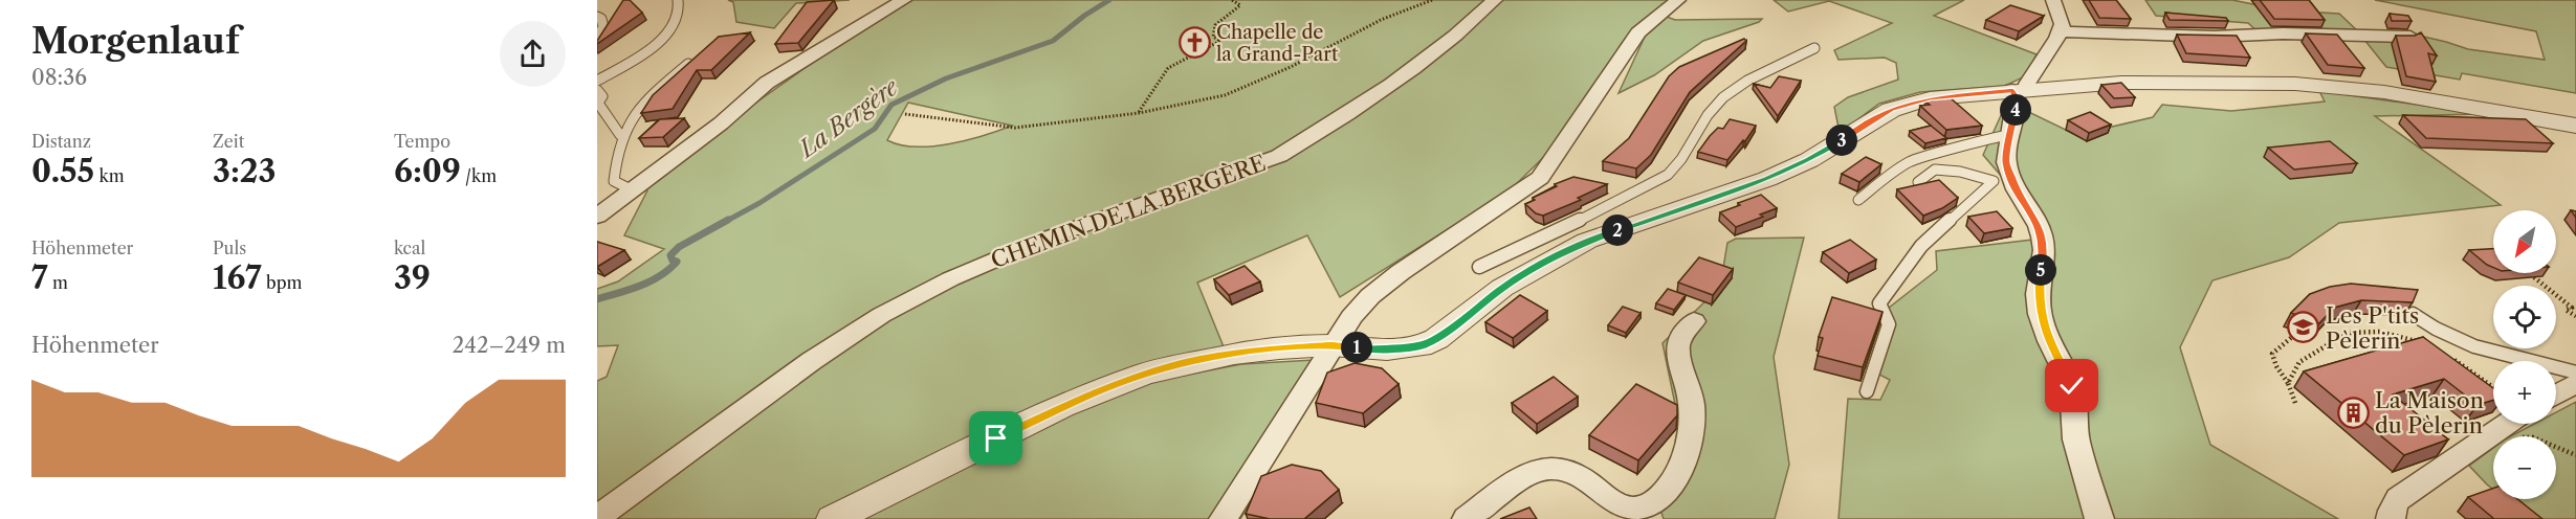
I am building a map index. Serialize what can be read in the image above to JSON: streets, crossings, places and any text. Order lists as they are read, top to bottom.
{
  "streets": {
    "street": ["CHEMIN DE LA BERGÈRE"]
  },
  "water": ["La Bergère"],
  "places": {
    "church": ["Chapelle de la Grand-Part"],
    "school or university": ["Les P'tits Pèlerin"],
    "building": ["La Maison du Pèlerin"]
  },
  "north": "bottom left",
  "page": {
    "heading": ["Morgenlauf", "08:36"],
    "pins": [
      "4",
      "3",
      "2",
      "5",
      "1"
    ],
    "stats": [
      ["Distanz", "0.55 km"],
      ["Zeit", "3:23"],
      ["Tempo", "6:09 /km"],
      ["Höhenmeter", "7 m"],
      ["Puls", "167 bpm"],
      ["kcal", "39"]
    ],
    "map_buttons": ["+", "−"],
    "chart": ["Höhenmeter", "242–249 m"]
  }
}
